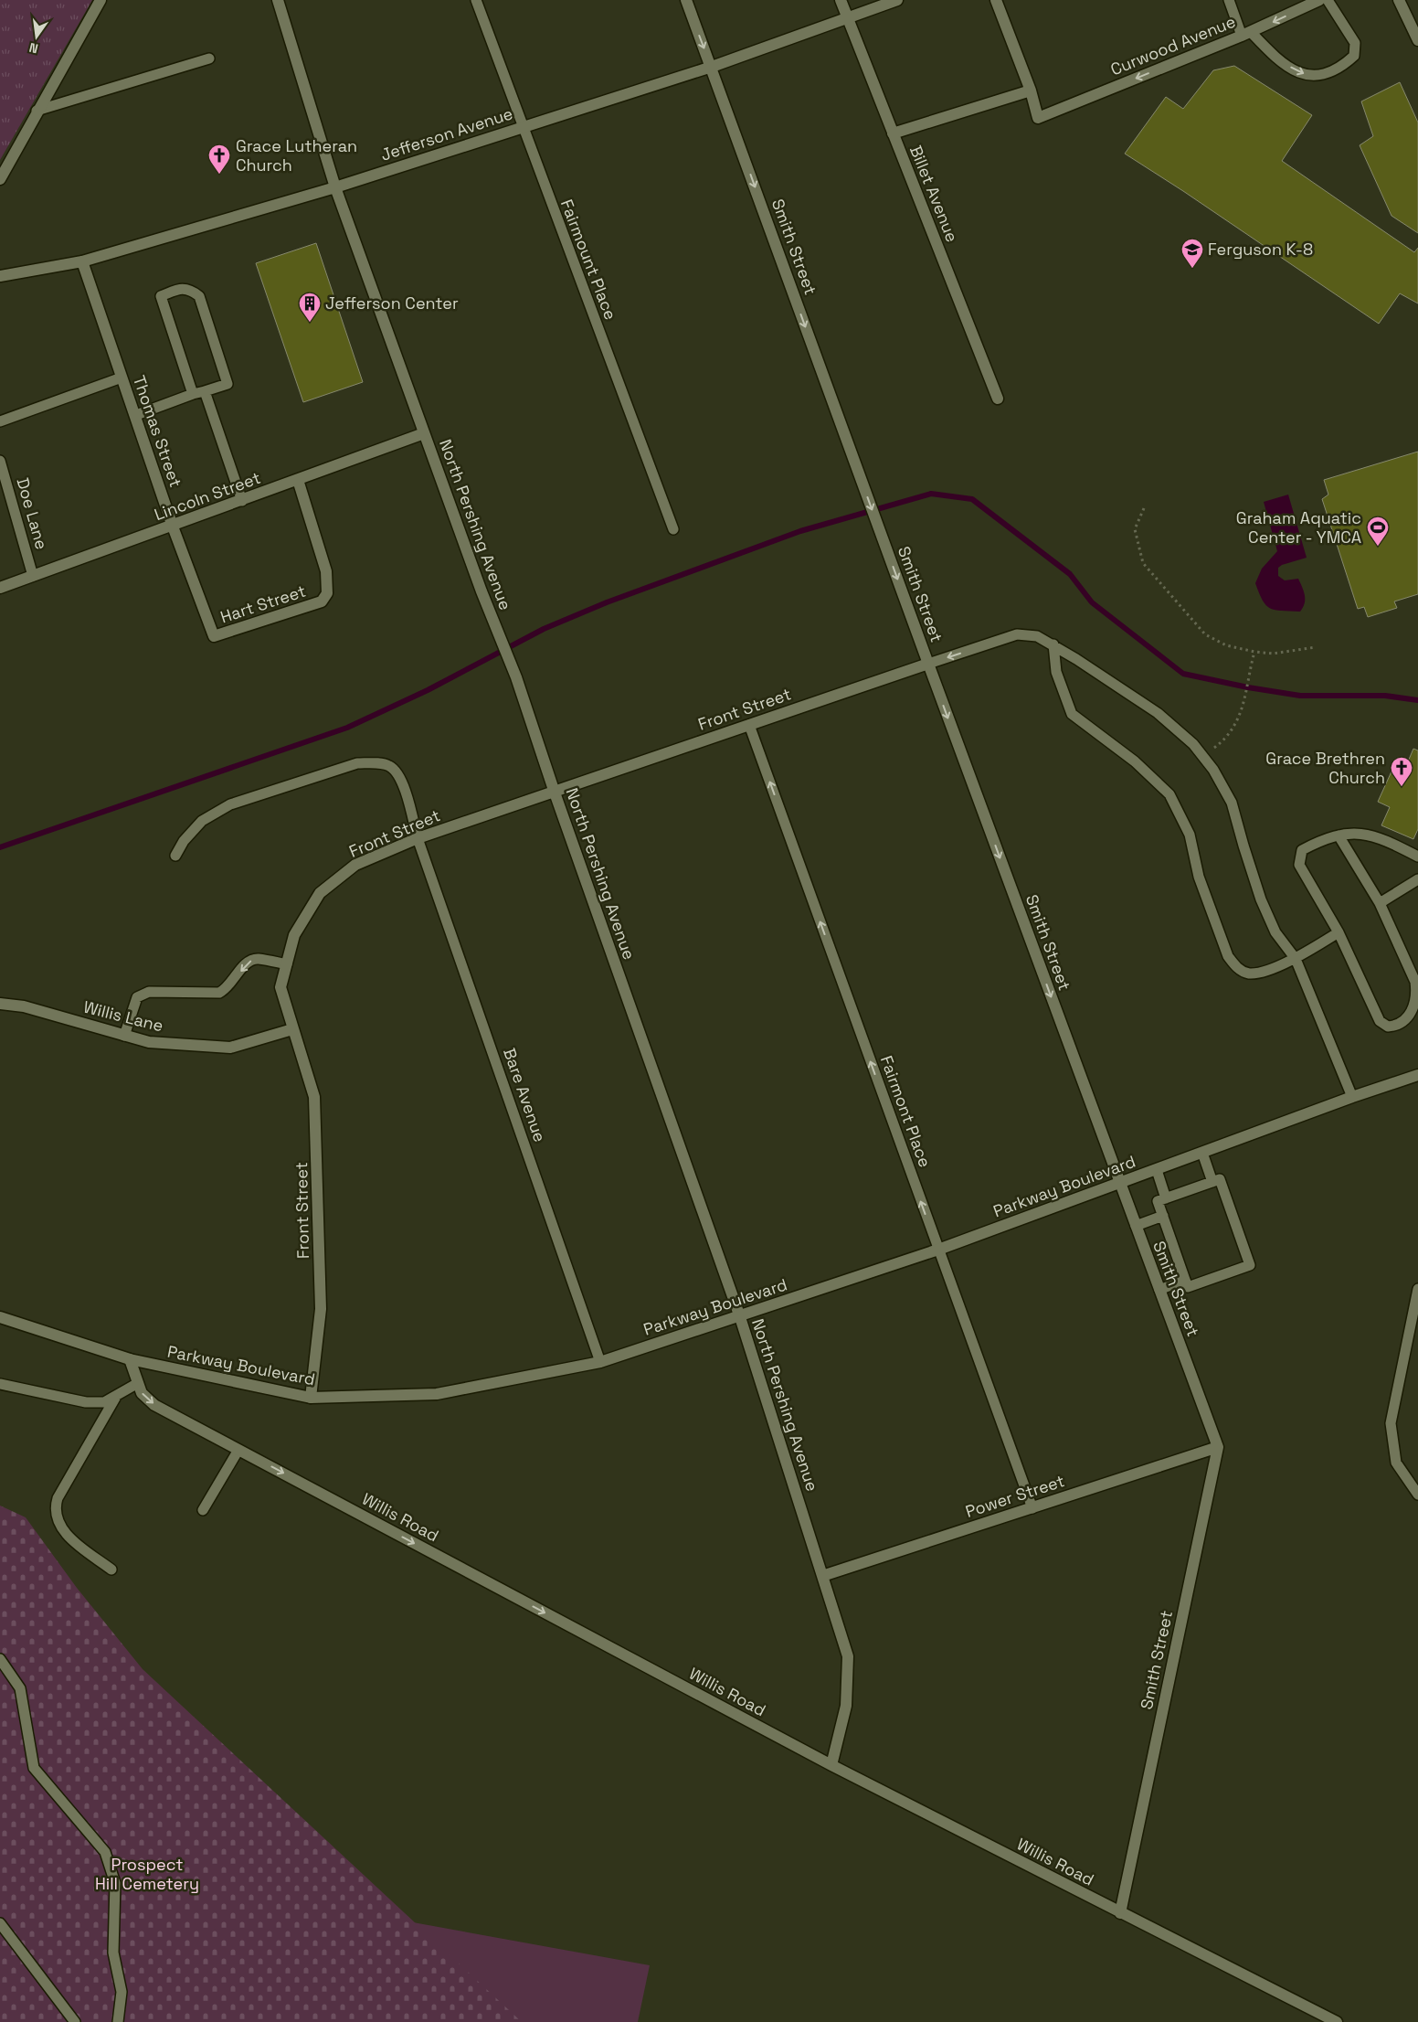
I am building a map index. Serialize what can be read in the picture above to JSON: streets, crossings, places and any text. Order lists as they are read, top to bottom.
{
  "streets": {
    "street": [
      "Curwood Avenue",
      "Jefferson Avenue",
      "Billet Avenue",
      "Smith Street",
      "Thomas Street",
      "Lincoln Street",
      "North Pershing Avenue",
      "Hart Street",
      "Front Street",
      "Willis Lane",
      "Parkway Boulevard",
      "Power Street",
      "Willis Road"
    ],
    "lane": [
      "Fairmount Place",
      "Doe Lane",
      "Bare Avenue",
      "Fairmont Place"
    ]
  },
  "crossings": [
    ["Jefferson Avenue", "Billet Avenue"],
    ["Jefferson Avenue", "Smith Street"],
    ["Jefferson Avenue", "Fairmount Place"],
    ["Jefferson Avenue", "Thomas Street"],
    ["Jefferson Avenue", "North Pershing Avenue"],
    ["Smith Street", "Front Street"],
    ["Smith Street", "Parkway Boulevard"],
    ["Smith Street", "Power Street"],
    ["Smith Street", "Willis Road"],
    ["Thomas Street", "Lincoln Street"],
    ["Thomas Street", "Hart Street"],
    ["Lincoln Street", "Doe Lane"],
    ["Lincoln Street", "North Pershing Avenue"],
    ["Lincoln Street", "Hart Street"],
    ["North Pershing Avenue", "Front Street"],
    ["North Pershing Avenue", "Parkway Boulevard"],
    ["North Pershing Avenue", "Power Street"],
    ["North Pershing Avenue", "Willis Road"],
    ["Front Street", "Willis Lane"],
    ["Front Street", "Bare Avenue"],
    ["Front Street", "Fairmont Place"],
    ["Front Street", "Parkway Boulevard"],
    ["Bare Avenue", "Parkway Boulevard"],
    ["Fairmont Place", "Parkway Boulevard"],
    ["Fairmont Place", "Power Street"],
    ["Parkway Boulevard", "Willis Road"]
  ],
  "one_way": ["Smith Street", "Fairmont Place", "Willis Road"],
  "parks": ["Prospect Hill Cemetery"],
  "places": {
    "church": ["Grace Lutheran Church", "Grace Brethren Church"],
    "school or university": ["Ferguson K-8"],
    "building": ["Jefferson Center"],
    "sports": ["Graham Aquatic Center - YMCA"]
  },
  "north": "bottom"
}
